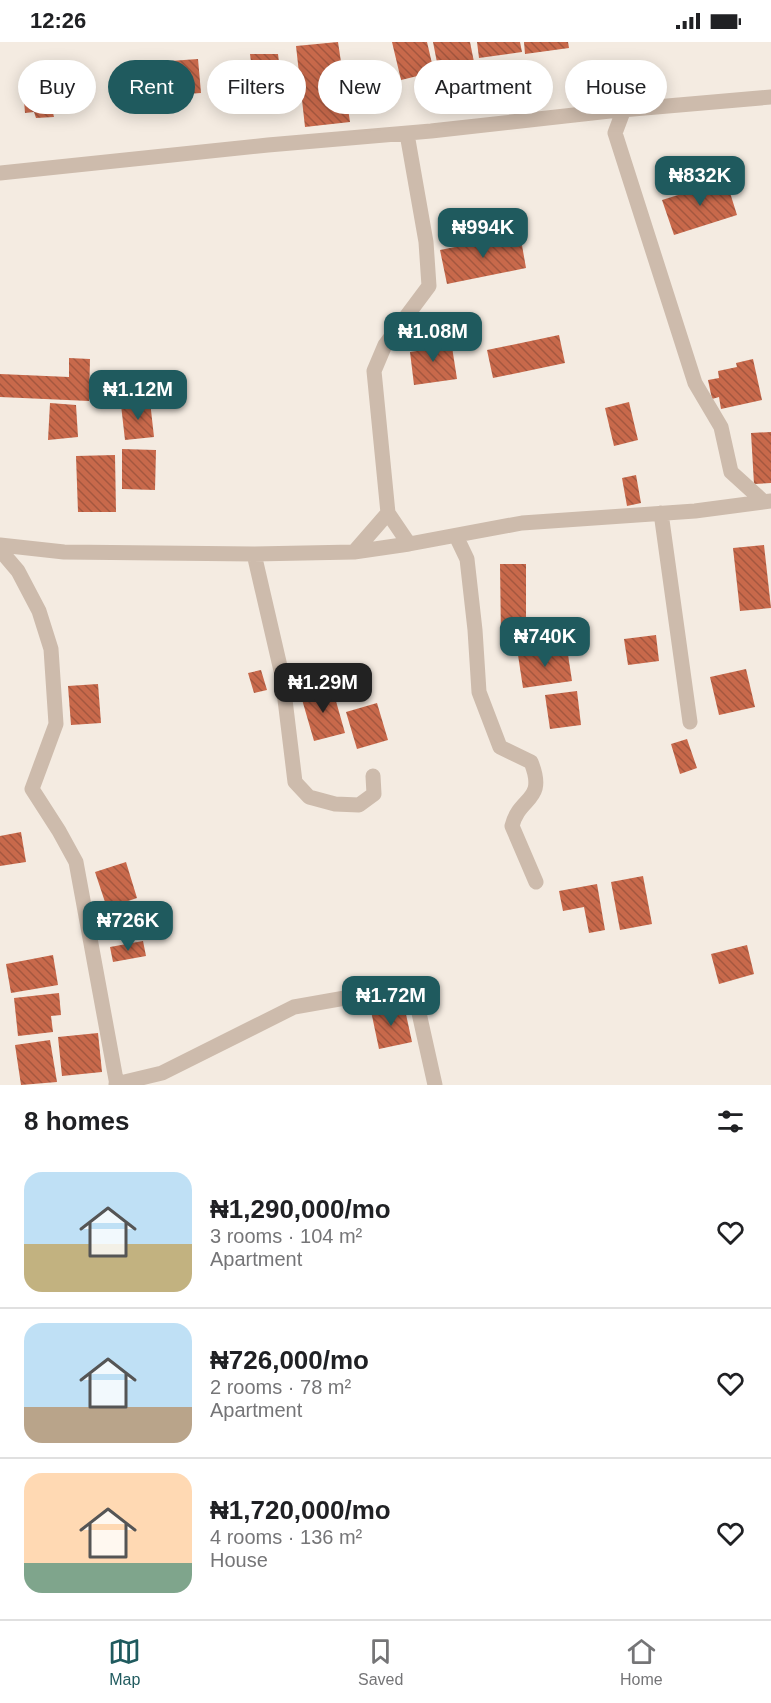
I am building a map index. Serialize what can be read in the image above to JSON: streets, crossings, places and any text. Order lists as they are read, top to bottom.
{
  "page": {
    "status": "12:26",
    "chip": [
      "Buy",
      "Rent",
      "Filters",
      "New",
      "Apartment",
      "House"
    ],
    "price": [
      "₦832K",
      "₦994K",
      "₦1.08M",
      "₦1.12M",
      "₦740K",
      "₦1.29M",
      "₦726K",
      "₦1.72M"
    ],
    "heading": "8 homes",
    "list": [
      {
        "name": "₦1,290,000/mo",
        "note": "3 rooms · 104 m² · Apartment"
      },
      {
        "name": "₦726,000/mo",
        "note": "2 rooms · 78 m² · Apartment"
      },
      {
        "name": "₦1,720,000/mo",
        "note": "4 rooms · 136 m² · House"
      }
    ],
    "tabs": ["Map", "Saved", "Home"]
  }
}
